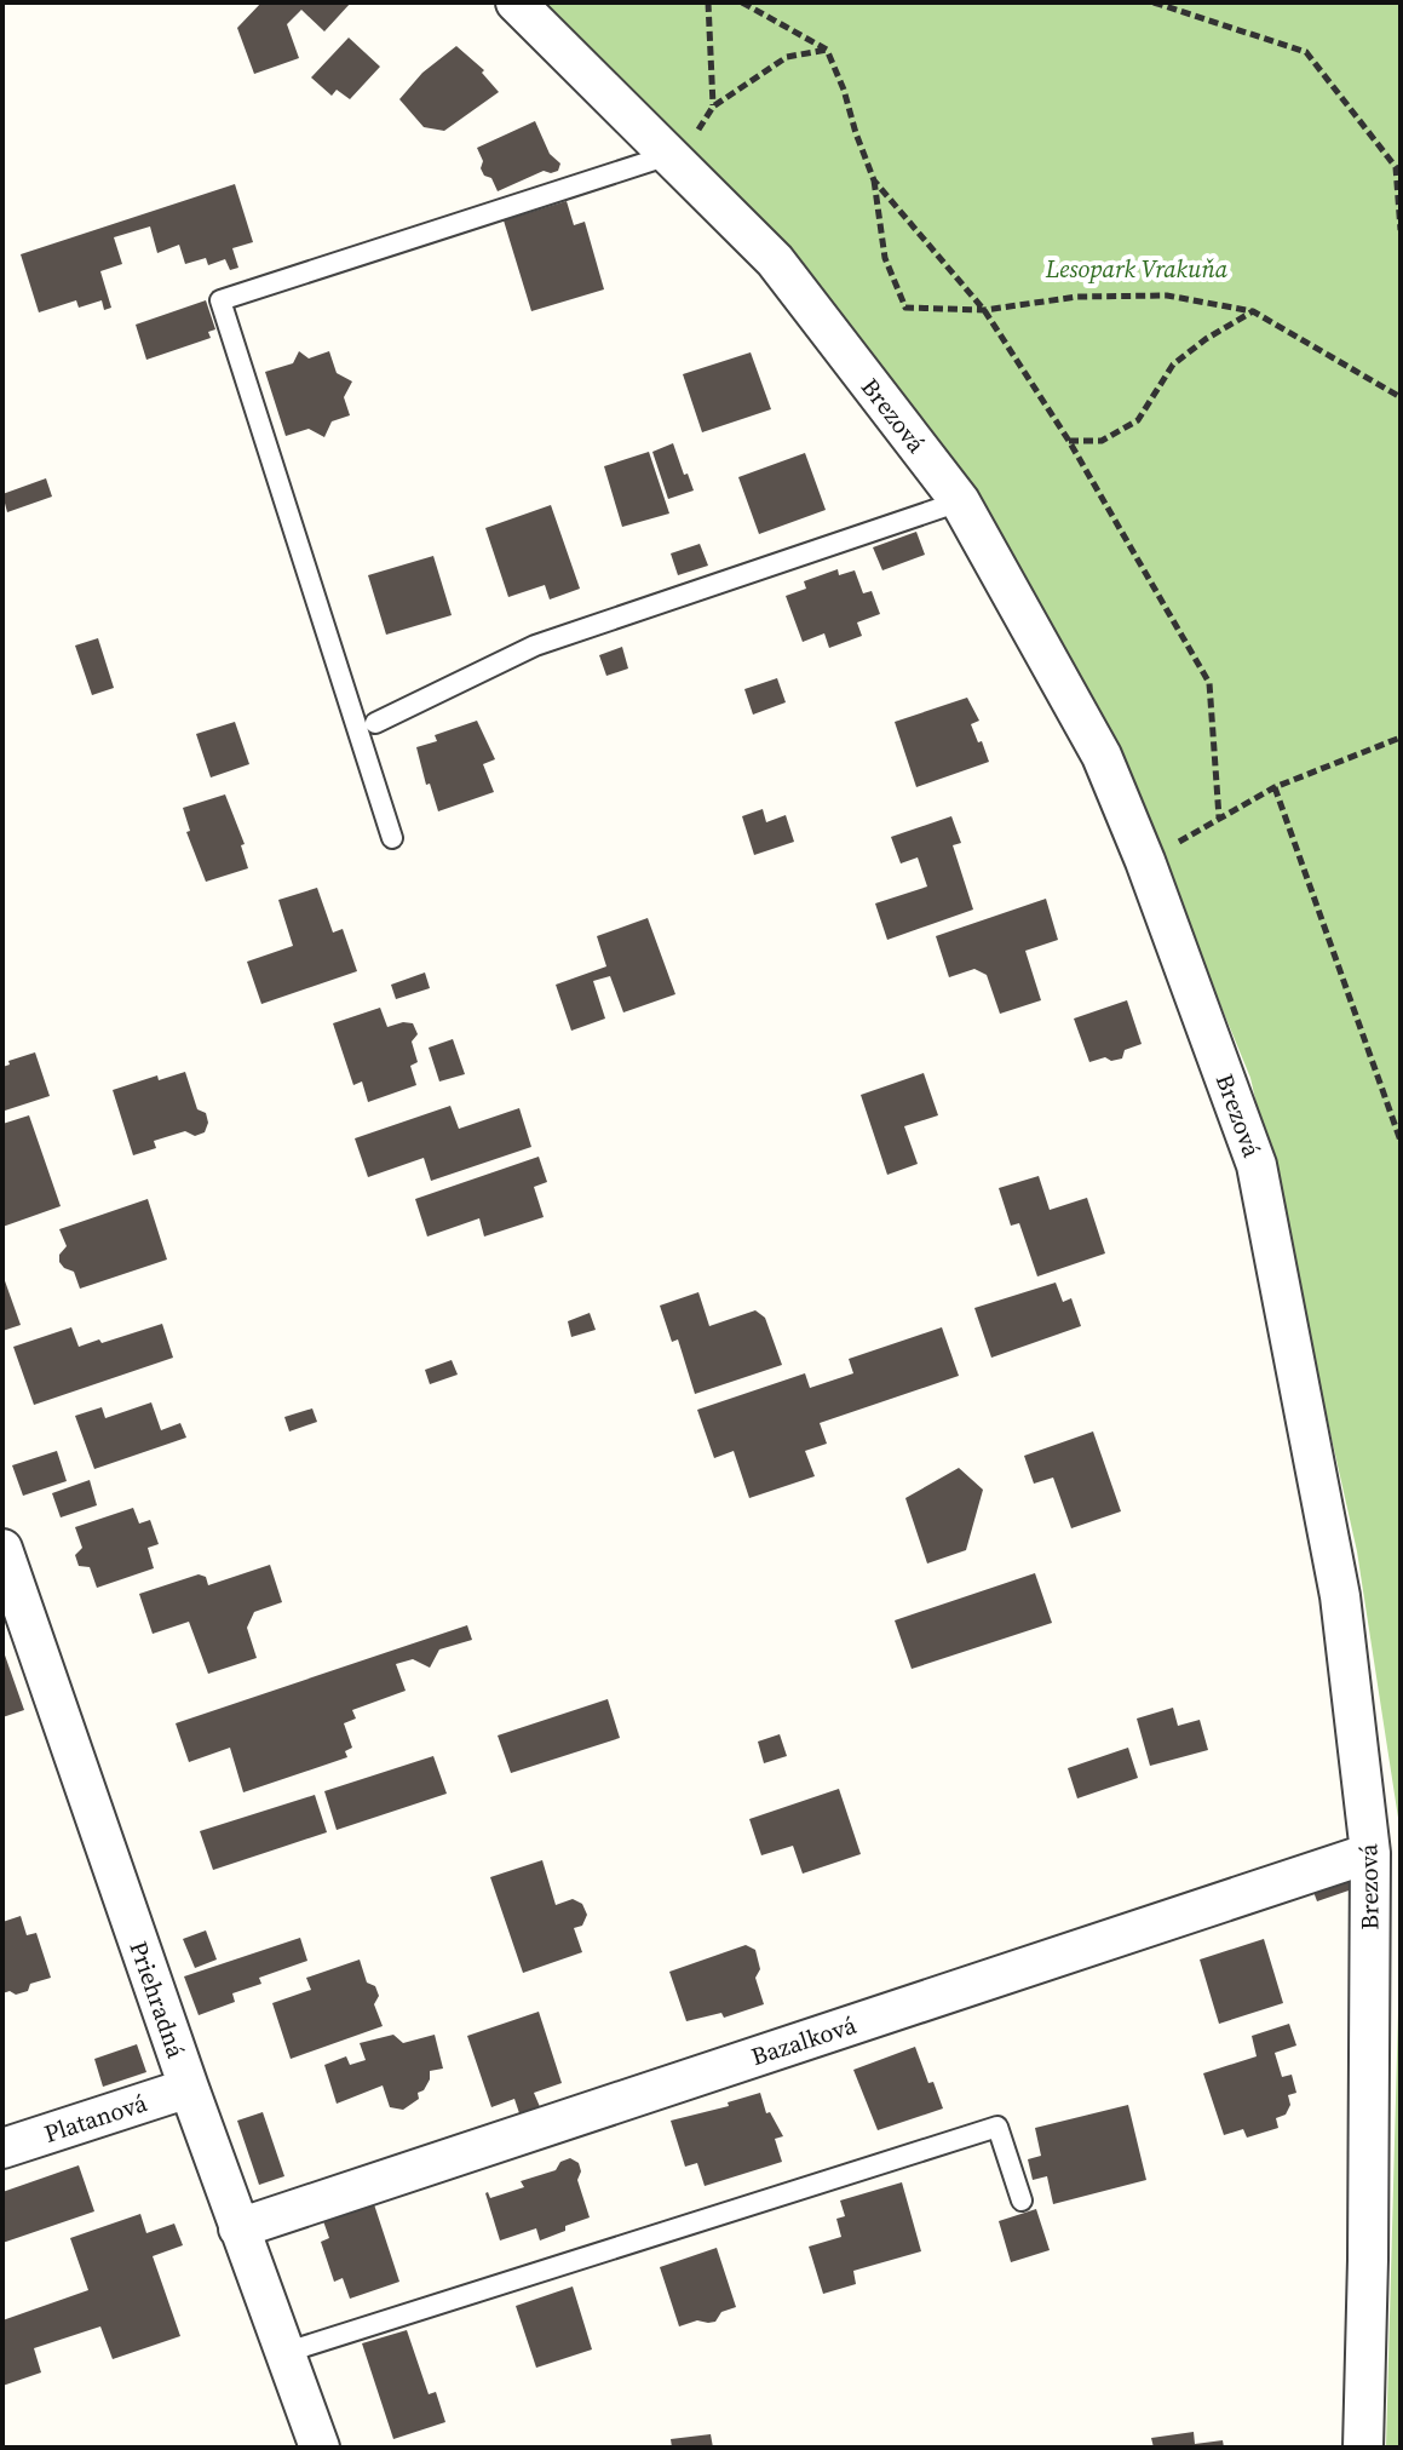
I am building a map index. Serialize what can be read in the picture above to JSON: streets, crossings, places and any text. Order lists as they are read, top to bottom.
{
  "streets": {
    "street": [
      "Brezová",
      "Priehradná",
      "Bazalková",
      "Platanová"
    ]
  },
  "crossings": [
    ["Brezová", "Bazalková"],
    ["Priehradná", "Bazalková"],
    ["Priehradná", "Platanová"]
  ],
  "parks": ["Lesopark Vrakuňa"]
}
